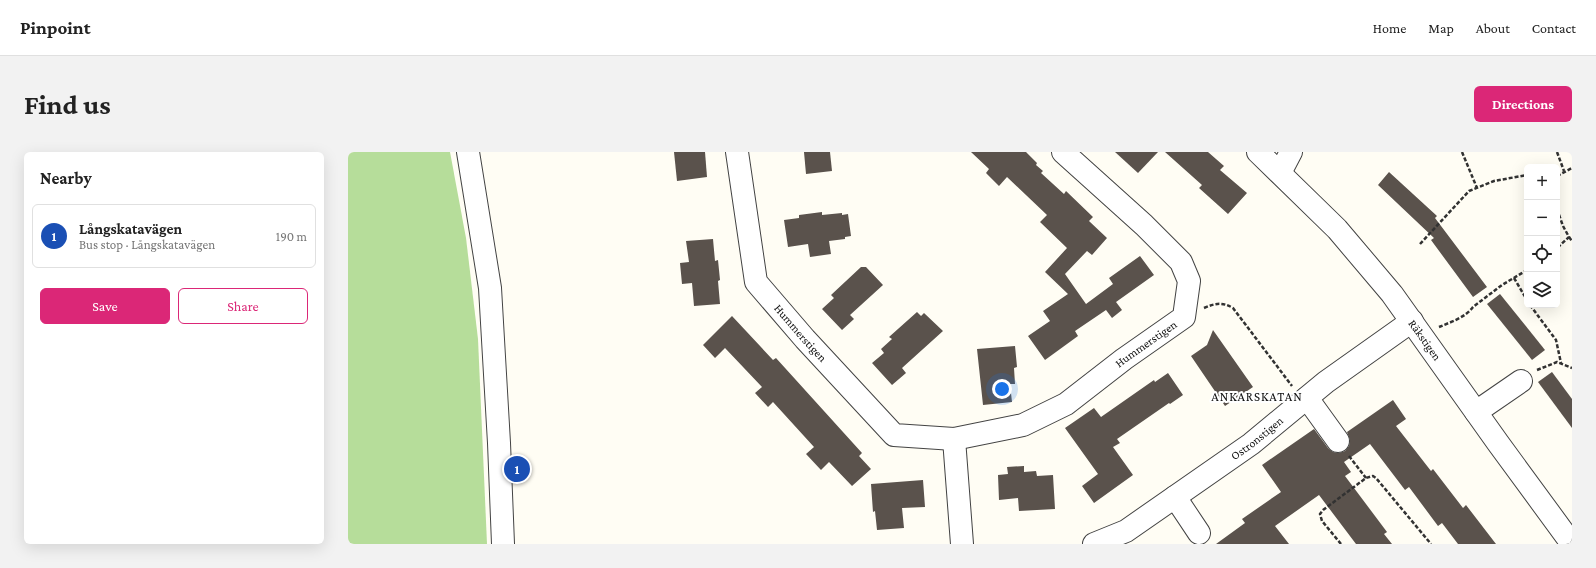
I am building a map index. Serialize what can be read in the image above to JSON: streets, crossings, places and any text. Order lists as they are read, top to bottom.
{
  "streets": {
    "street": ["Hummerstigen", "Räkstigen", "Ostronstigen"]
  },
  "crossings": [
    ["Räkstigen", "Ostronstigen"]
  ],
  "districts": ["ANKARSKATAN"],
  "page": {
    "header": "Pinpoint",
    "nav": [
      "Home",
      "Map",
      "About",
      "Contact"
    ],
    "buttons": [
      "Directions",
      ["Save", "Share"]
    ],
    "title": "Find us",
    "heading": "Nearby",
    "map_buttons": ["+", "−"],
    "list": [
      {
        "mark": "1",
        "name": "Långskatavägen",
        "note": "Bus stop · Långskatavägen",
        "value": "190 m"
      }
    ],
    "pins": "1"
  }
}
